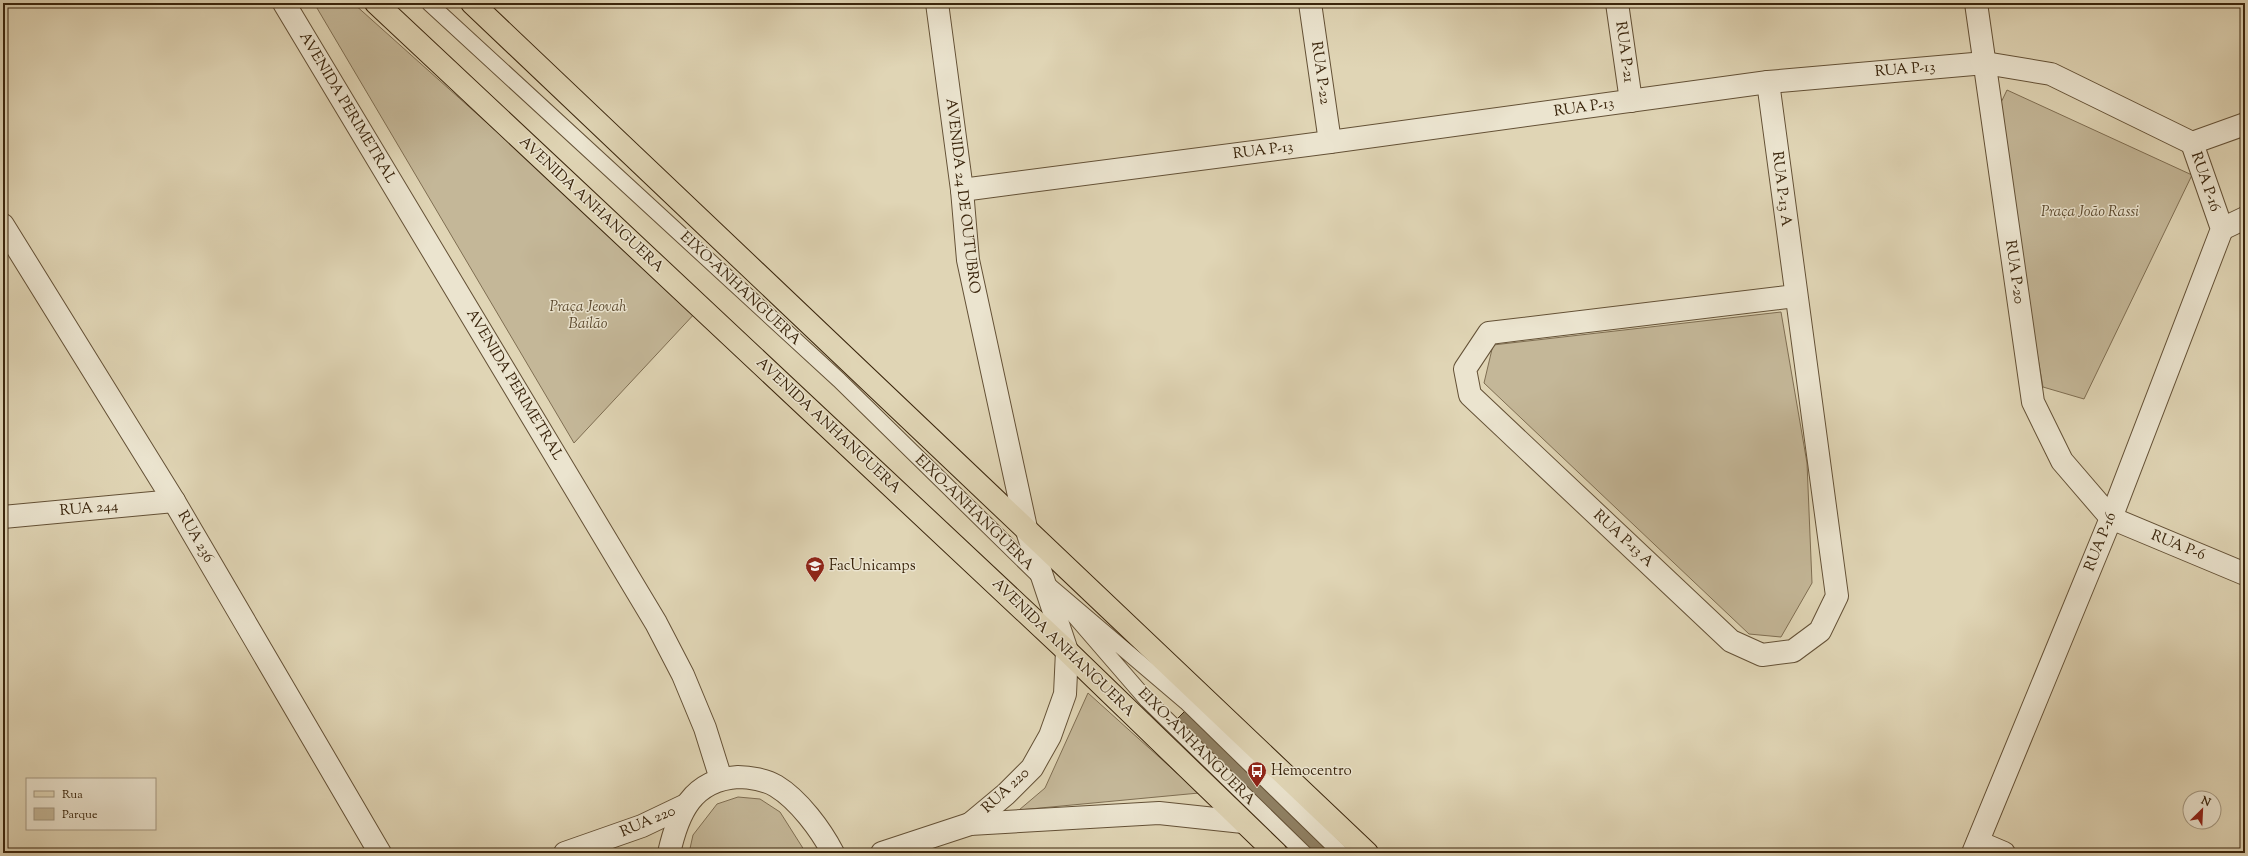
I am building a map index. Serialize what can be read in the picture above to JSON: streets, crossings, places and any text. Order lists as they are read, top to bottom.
{
  "streets": {
    "main road": ["AVENIDA ANHANGUERA"],
    "street": [
      "RUA P-21",
      "RUA P-13",
      "RUA P-22",
      "AVENIDA PERIMETRAL",
      "RUA P-16",
      "RUA P-13 A",
      "AVENIDA 24 DE OUTUBRO",
      "RUA P-20",
      "RUA 244",
      "RUA 236",
      "RUA P-6",
      "RUA 220"
    ],
    "lane": ["EIXO-ANHANGUERA"]
  },
  "crossings": [
    ["RUA P-21", "RUA P-13"],
    ["RUA P-13", "RUA P-22"],
    ["RUA P-13", "RUA P-16"],
    ["RUA P-13", "RUA P-13 A"],
    ["RUA P-13", "AVENIDA 24 DE OUTUBRO"],
    ["RUA P-13", "RUA P-20"],
    ["RUA P-16", "RUA P-20"],
    ["RUA P-16", "RUA P-6"],
    ["AVENIDA 24 DE OUTUBRO", "RUA 220"],
    ["AVENIDA ANHANGUERA", "RUA 220"],
    ["RUA P-20", "RUA P-6"],
    ["EIXO-ANHANGUERA", "RUA 220"],
    ["RUA 244", "RUA 236"]
  ],
  "parks": ["Praça João Rassi", "Praça Jeovah Bailão"],
  "places": {
    "school or university": ["FacUnicamps"],
    "bus stop": ["Hemocentro"]
  },
  "legend": ["Rua", "Parque"],
  "north": "top right"
}
